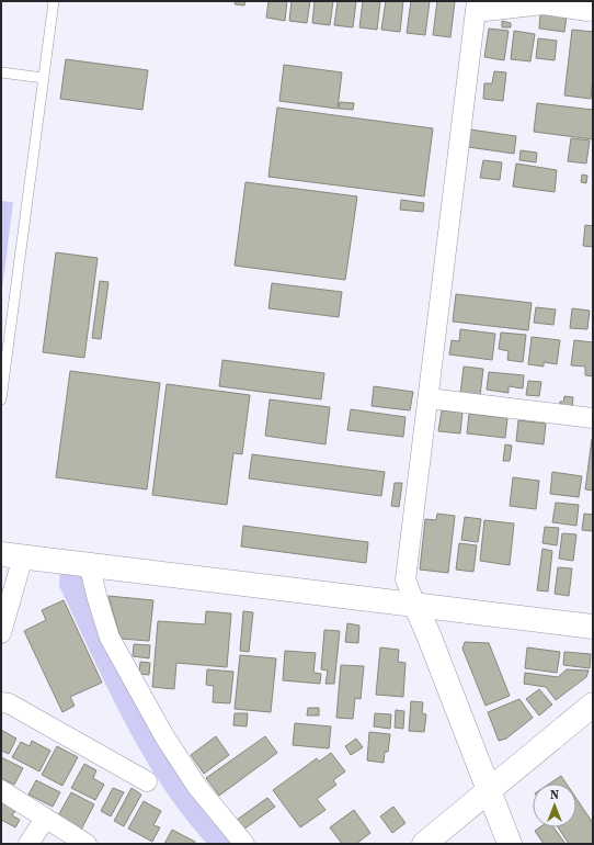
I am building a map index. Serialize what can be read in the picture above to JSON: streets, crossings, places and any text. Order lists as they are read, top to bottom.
{
  "north": "top"
}
